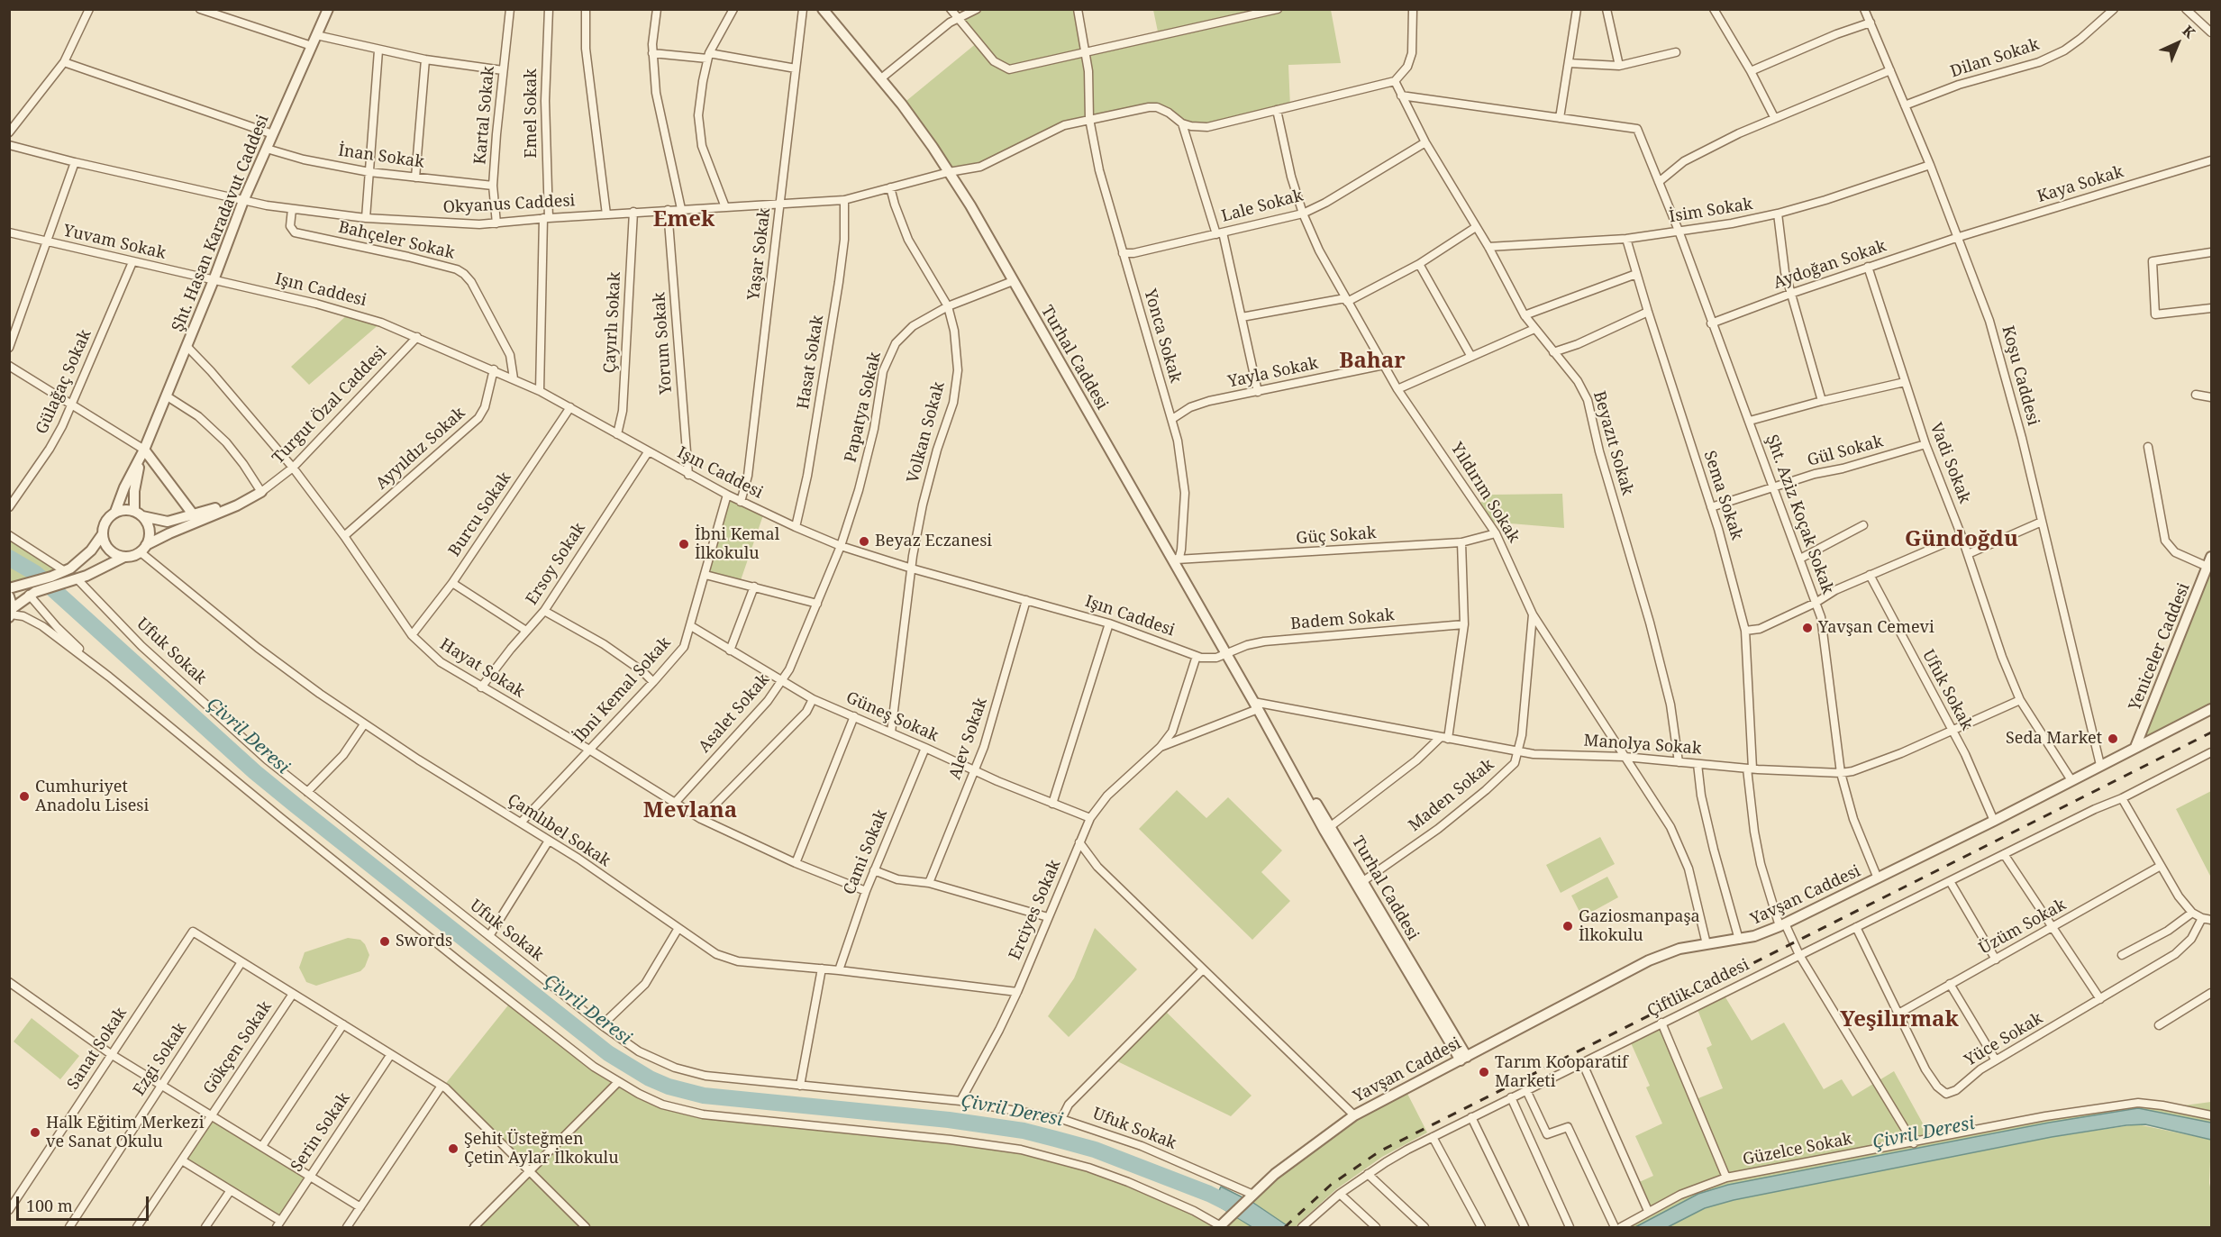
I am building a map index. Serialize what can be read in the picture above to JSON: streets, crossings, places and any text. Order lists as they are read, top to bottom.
{
  "streets": {
    "street": [
      "Dilan Sokak",
      "Emel Sokak",
      "Kartal Sokak",
      "İnan Sokak",
      "Kaya Sokak",
      "Okyanus Caddesi",
      "Lale Sokak",
      "İsim Sokak",
      "Şht. Hasan Karadavut Caddesi",
      "Bahçeler Sokak",
      "Yuvam Sokak",
      "Yaşar Sokak",
      "Aydoğan Sokak",
      "Işın Caddesi",
      "Çayırlı Sokak",
      "Yonca Sokak",
      "Yorum Sokak",
      "Turhal Caddesi",
      "Hasat Sokak",
      "Yayla Sokak",
      "Koşu Caddesi",
      "Gülağaç Sokak",
      "Turgut Özal Caddesi",
      "Papatya Sokak",
      "Volkan Sokak",
      "Beyazıt Sokak",
      "Ayyıldız Sokak",
      "Gül Sokak",
      "Vadi Sokak",
      "Yıldırım Sokak",
      "Sema Sokak",
      "Burcu Sokak",
      "Şht. Aziz Koçak Sokak",
      "Güç Sokak",
      "Ersoy Sokak",
      "Badem Sokak",
      "Yeniceler Caddesi",
      "Ufuk Sokak",
      "Hayat Sokak",
      "İbni Kemal Sokak",
      "Asalet Sokak",
      "Güneş Sokak",
      "Alev Sokak",
      "Manolya Sokak",
      "Maden Sokak",
      "Çamlıbel Sokak",
      "Cami Sokak",
      "Yavşan Caddesi",
      "Erciyes Sokak",
      "Üzüm Sokak",
      "Çiftlik Caddesi",
      "Yüce Sokak",
      "Gökçen Sokak",
      "Sanat Sokak",
      "Ezgi Sokak",
      "Serin Sokak",
      "Güzelce Sokak"
    ]
  },
  "crossings": [
    ["Dilan Sokak", "Koşu Caddesi"],
    ["Emel Sokak", "Okyanus Caddesi"],
    ["Emel Sokak", "Işın Caddesi"],
    ["Kartal Sokak", "İnan Sokak"],
    ["Kartal Sokak", "Okyanus Caddesi"],
    ["İnan Sokak", "Şht. Hasan Karadavut Caddesi"],
    ["Kaya Sokak", "Aydoğan Sokak"],
    ["Kaya Sokak", "Koşu Caddesi"],
    ["Okyanus Caddesi", "Şht. Hasan Karadavut Caddesi"],
    ["Okyanus Caddesi", "Bahçeler Sokak"],
    ["Okyanus Caddesi", "Yaşar Sokak"],
    ["Okyanus Caddesi", "Çayırlı Sokak"],
    ["Okyanus Caddesi", "Yonca Sokak"],
    ["Okyanus Caddesi", "Yorum Sokak"],
    ["Okyanus Caddesi", "Turhal Caddesi"],
    ["Okyanus Caddesi", "Hasat Sokak"],
    ["Okyanus Caddesi", "Volkan Sokak"],
    ["Lale Sokak", "Yonca Sokak"],
    ["Lale Sokak", "Beyazıt Sokak"],
    ["Lale Sokak", "Yıldırım Sokak"],
    ["İsim Sokak", "Koşu Caddesi"],
    ["İsim Sokak", "Beyazıt Sokak"],
    ["İsim Sokak", "Sema Sokak"],
    ["İsim Sokak", "Şht. Aziz Koçak Sokak"],
    ["Şht. Hasan Karadavut Caddesi", "Yuvam Sokak"],
    ["Şht. Hasan Karadavut Caddesi", "Işın Caddesi"],
    ["Şht. Hasan Karadavut Caddesi", "Hayat Sokak"],
    ["Bahçeler Sokak", "Işın Caddesi"],
    ["Yuvam Sokak", "Işın Caddesi"],
    ["Yuvam Sokak", "Gülağaç Sokak"],
    ["Yaşar Sokak", "Işın Caddesi"],
    ["Aydoğan Sokak", "Koşu Caddesi"],
    ["Aydoğan Sokak", "Vadi Sokak"],
    ["Aydoğan Sokak", "Şht. Aziz Koçak Sokak"],
    ["Işın Caddesi", "Çayırlı Sokak"],
    ["Işın Caddesi", "Yorum Sokak"],
    ["Işın Caddesi", "Turhal Caddesi"],
    ["Işın Caddesi", "Hasat Sokak"],
    ["Işın Caddesi", "Turgut Özal Caddesi"],
    ["Işın Caddesi", "Papatya Sokak"],
    ["Işın Caddesi", "Volkan Sokak"],
    ["Işın Caddesi", "Ayyıldız Sokak"],
    ["Işın Caddesi", "Burcu Sokak"],
    ["Işın Caddesi", "Ersoy Sokak"],
    ["Işın Caddesi", "Badem Sokak"],
    ["Işın Caddesi", "İbni Kemal Sokak"],
    ["Işın Caddesi", "Asalet Sokak"],
    ["Işın Caddesi", "Alev Sokak"],
    ["Işın Caddesi", "Erciyes Sokak"],
    ["Yonca Sokak", "Turhal Caddesi"],
    ["Yonca Sokak", "Yayla Sokak"],
    ["Yonca Sokak", "Güç Sokak"],
    ["Turhal Caddesi", "Papatya Sokak"],
    ["Turhal Caddesi", "Güç Sokak"],
    ["Turhal Caddesi", "Badem Sokak"],
    ["Turhal Caddesi", "Manolya Sokak"],
    ["Turhal Caddesi", "Maden Sokak"],
    ["Turhal Caddesi", "Yavşan Caddesi"],
    ["Turhal Caddesi", "Erciyes Sokak"],
    ["Yayla Sokak", "Yıldırım Sokak"],
    ["Koşu Caddesi", "Yavşan Caddesi"],
    ["Turgut Özal Caddesi", "Hayat Sokak"],
    ["Turgut Özal Caddesi", "Çamlıbel Sokak"],
    ["Papatya Sokak", "Volkan Sokak"],
    ["Papatya Sokak", "Asalet Sokak"],
    ["Volkan Sokak", "Güneş Sokak"],
    ["Beyazıt Sokak", "Manolya Sokak"],
    ["Ayyıldız Sokak", "Hayat Sokak"],
    ["Gül Sokak", "Vadi Sokak"],
    ["Gül Sokak", "Sema Sokak"],
    ["Gül Sokak", "Şht. Aziz Koçak Sokak"],
    ["Vadi Sokak", "Manolya Sokak"],
    ["Vadi Sokak", "Yavşan Caddesi"],
    ["Yıldırım Sokak", "Güç Sokak"],
    ["Yıldırım Sokak", "Manolya Sokak"],
    ["Yıldırım Sokak", "Maden Sokak"],
    ["Yıldırım Sokak", "Yavşan Caddesi"],
    ["Sema Sokak", "Manolya Sokak"],
    ["Sema Sokak", "Yavşan Caddesi"],
    ["Sema Sokak", "Çiftlik Caddesi"],
    ["Sema Sokak", "Güzelce Sokak"],
    ["Burcu Sokak", "Hayat Sokak"],
    ["Şht. Aziz Koçak Sokak", "Manolya Sokak"],
    ["Şht. Aziz Koçak Sokak", "Yavşan Caddesi"],
    ["Ersoy Sokak", "Hayat Sokak"],
    ["Yeniceler Caddesi", "Yavşan Caddesi"],
    ["Ufuk Sokak", "Manolya Sokak"],
    ["Ufuk Sokak", "Yavşan Caddesi"],
    ["Ufuk Sokak", "Erciyes Sokak"],
    ["Hayat Sokak", "İbni Kemal Sokak"],
    ["Hayat Sokak", "Asalet Sokak"],
    ["Hayat Sokak", "Cami Sokak"],
    ["İbni Kemal Sokak", "Güneş Sokak"],
    ["İbni Kemal Sokak", "Çamlıbel Sokak"],
    ["Asalet Sokak", "Güneş Sokak"],
    ["Güneş Sokak", "Alev Sokak"],
    ["Güneş Sokak", "Cami Sokak"],
    ["Güneş Sokak", "Erciyes Sokak"],
    ["Manolya Sokak", "Maden Sokak"],
    ["Manolya Sokak", "Erciyes Sokak"],
    ["Çamlıbel Sokak", "Cami Sokak"],
    ["Çamlıbel Sokak", "Erciyes Sokak"],
    ["Üzüm Sokak", "Yüce Sokak"],
    ["Çiftlik Caddesi", "Yüce Sokak"],
    ["Sanat Sokak", "Ezgi Sokak"]
  ],
  "districts": [
    "Emek",
    "Bahar",
    "Gündoğdu",
    "Mevlana",
    "Yeşilırmak"
  ],
  "water": ["Çivril Deresi"],
  "places": [
    "Beyaz Eczanesi",
    "İbni Kemal İlkokulu",
    "Yavşan Cemevi",
    "Seda Market",
    "Cumhuriyet Anadolu Lisesi",
    "Gaziosmanpaşa İlkokulu",
    "Swords",
    "Tarım Kooparatif Marketi",
    "Halk Eğitim Merkezi ve Sanat Okulu",
    "Şehit Üsteğmen Çetin Aylar İlkokulu"
  ],
  "scale_bar": "100 m",
  "north": "top right"
}
